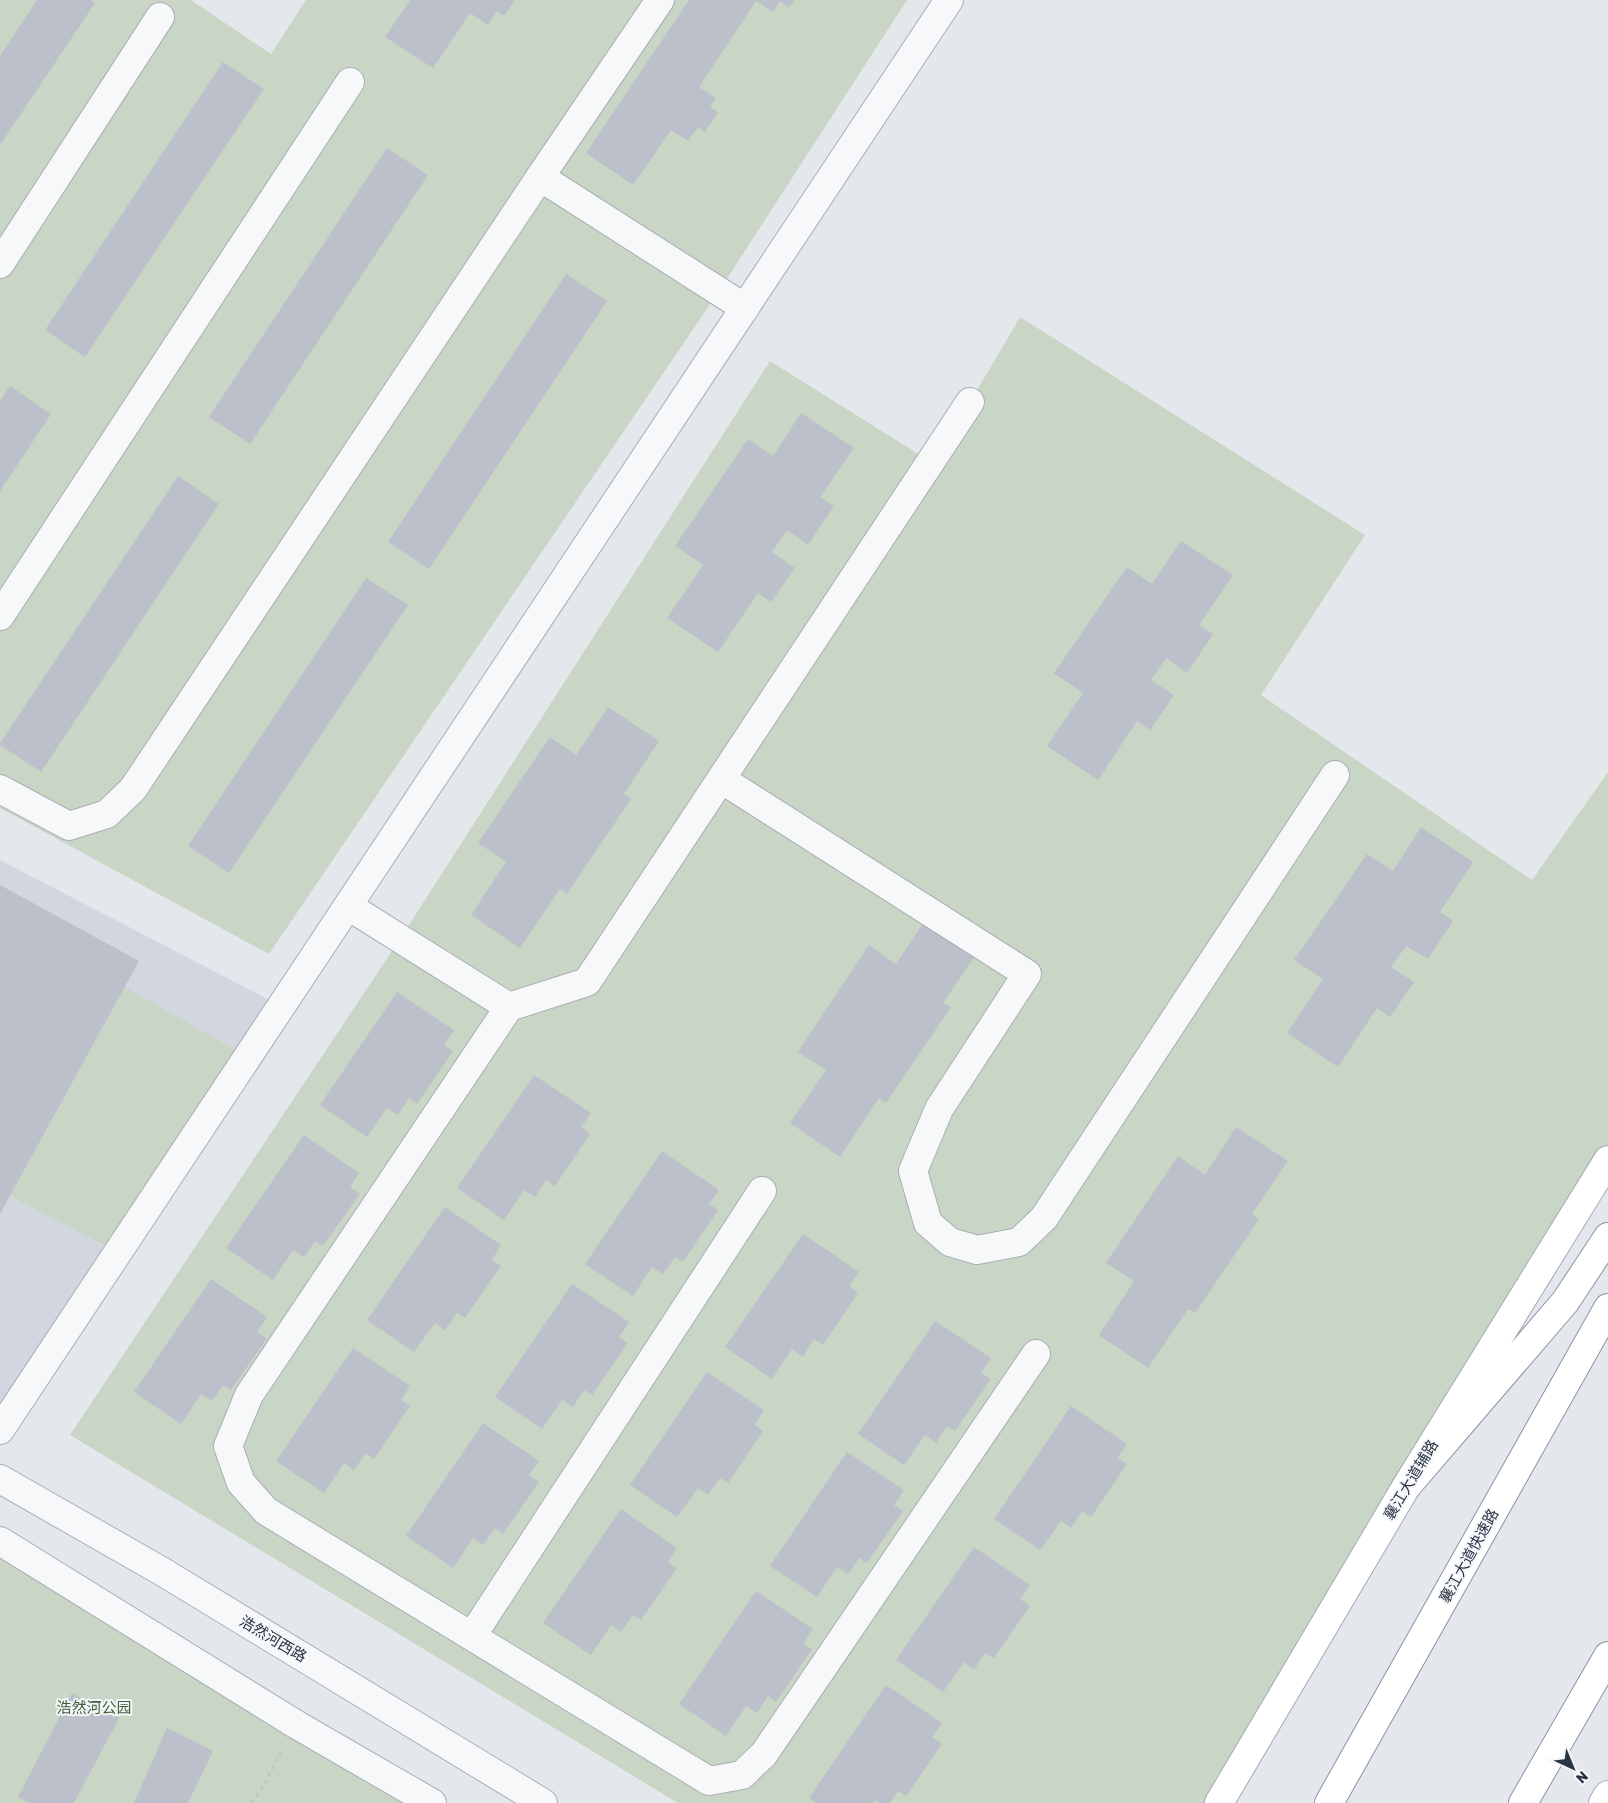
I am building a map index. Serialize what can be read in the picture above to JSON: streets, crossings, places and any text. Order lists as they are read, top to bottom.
{
  "streets": {
    "main road": ["襄江大道辅路", "襄江大道快速路"],
    "street": ["浩然河西路"]
  },
  "parks": ["浩然河公园"],
  "north": "bottom right"
}
